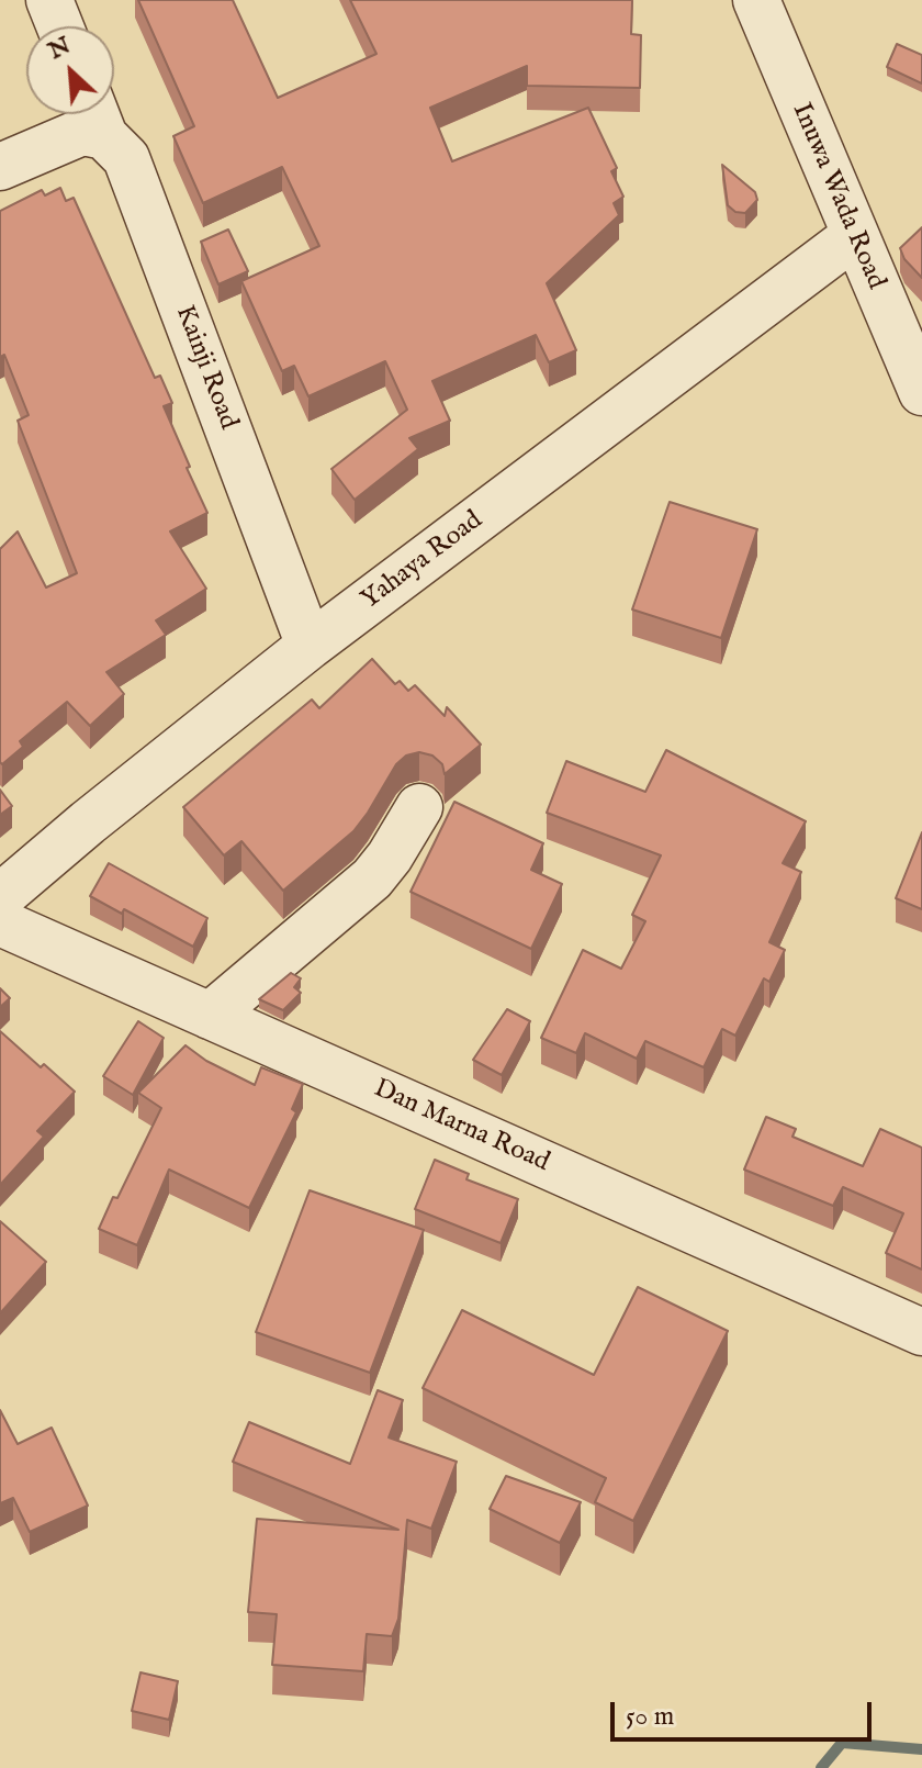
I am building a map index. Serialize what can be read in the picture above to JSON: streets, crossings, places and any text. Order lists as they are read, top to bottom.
{
  "streets": {
    "street": [
      "Inuwa Wada Road",
      "Kainji Road",
      "Yahaya Road",
      "Dan Marna Road"
    ]
  },
  "crossings": [
    ["Inuwa Wada Road", "Yahaya Road"],
    ["Kainji Road", "Yahaya Road"]
  ],
  "scale_bar": "50 m",
  "north": "top left"
}
